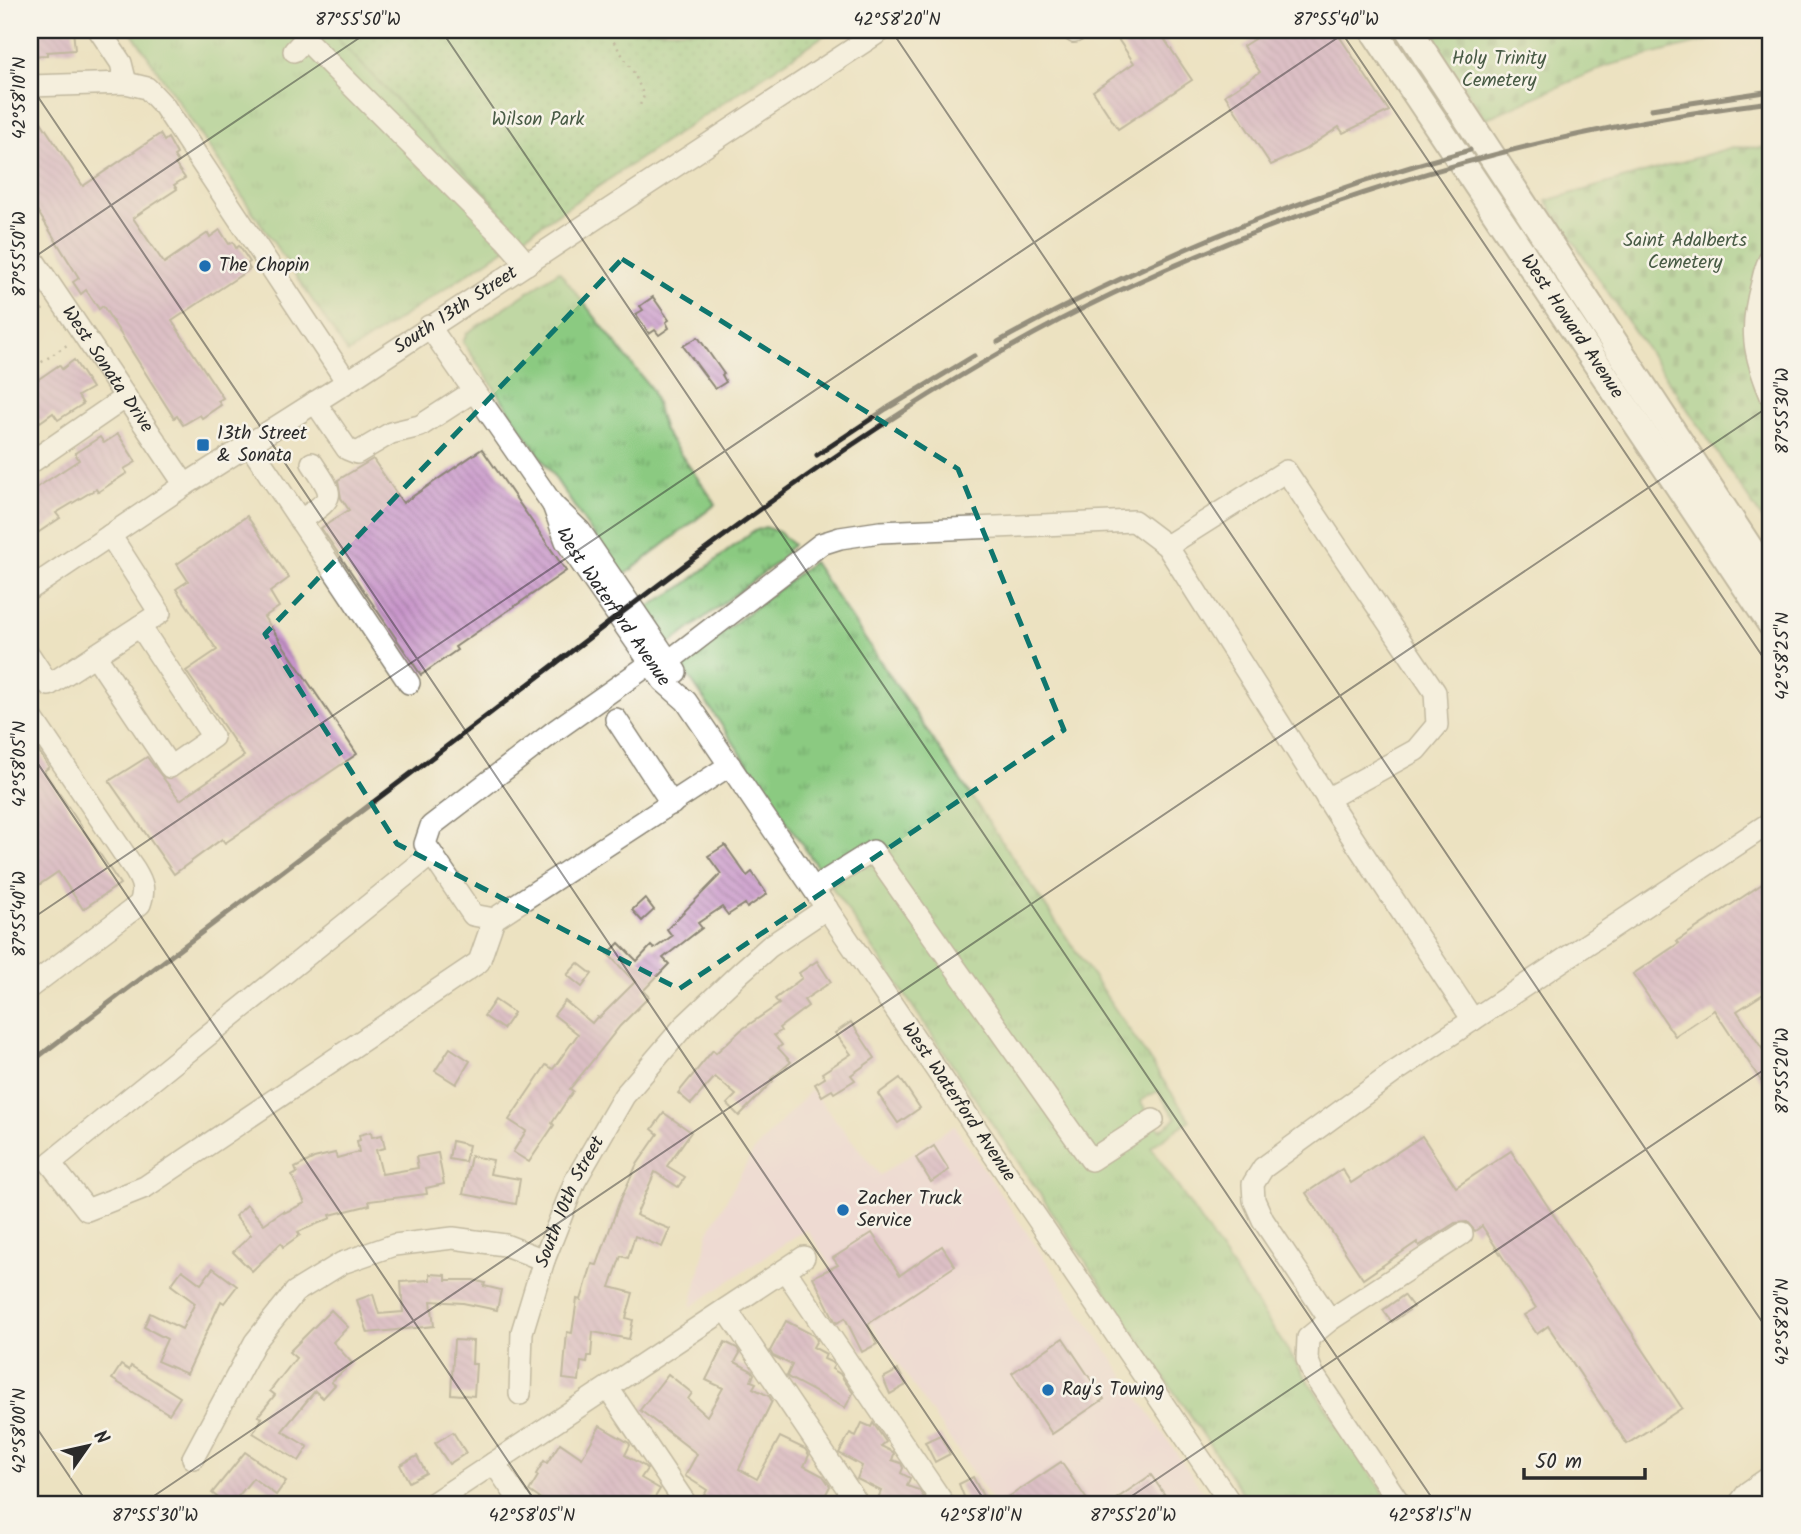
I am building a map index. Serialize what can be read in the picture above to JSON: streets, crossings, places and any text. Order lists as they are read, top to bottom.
{
  "streets": {
    "main road": ["West Howard Avenue"],
    "street": [
      "South 13th Street",
      "West Sonata Drive",
      "West Waterford Avenue",
      "South 10th Street"
    ]
  },
  "crossings": [
    ["South 13th Street", "West Sonata Drive"],
    ["South 13th Street", "West Waterford Avenue"],
    ["West Waterford Avenue", "South 10th Street"]
  ],
  "parks": ["Holy Trinity Cemetery", "Wilson Park", "Saint Adalberts Cemetery"],
  "places": {
    "other": ["The Chopin", "Zacher Truck Service", "Ray's Towing"],
    "transit": ["13th Street & Sonata"]
  },
  "scale_bar": "50 m",
  "north": "top right",
  "coordinates": [
    "87°55'50\"W",
    "42°58'20\"N",
    "87°55'40\"W",
    "42°58'10\"N",
    "87°55'30\"W",
    "42°58'25\"N",
    "42°58'05\"N",
    "87°55'20\"W",
    "42°58'00\"N",
    "42°58'15\"N"
  ]
}
